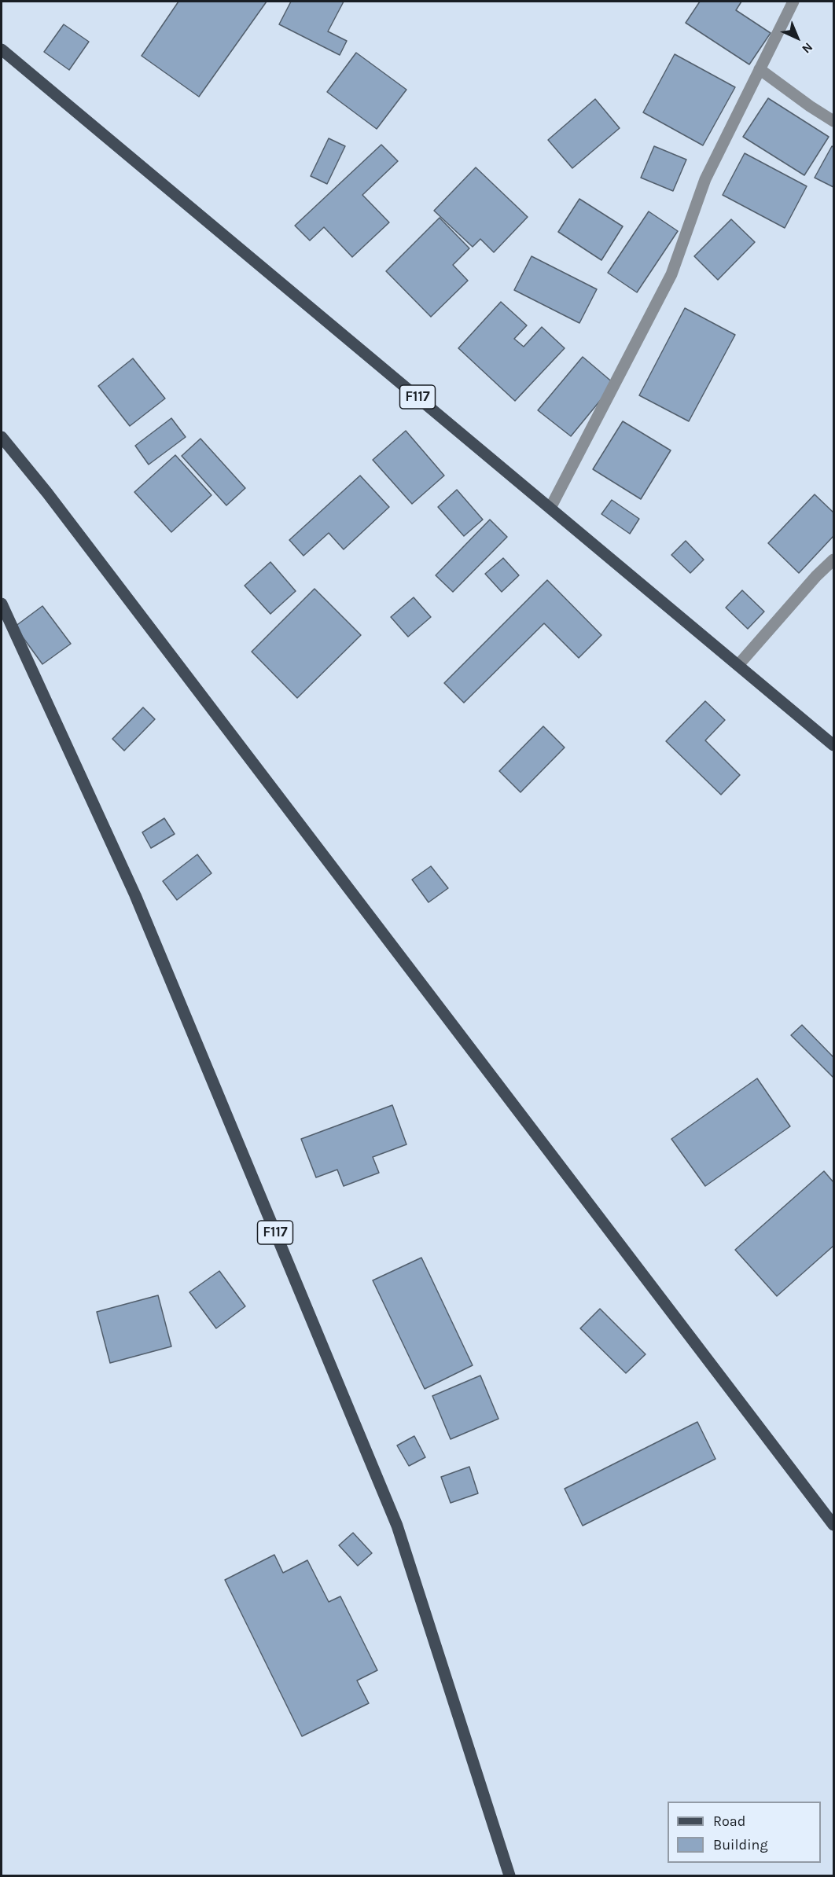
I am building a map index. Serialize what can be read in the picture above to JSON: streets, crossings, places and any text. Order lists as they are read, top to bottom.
{
  "streets": {
    "main road": ["F117"]
  },
  "legend": ["Road", "Building"],
  "north": "bottom right"
}
